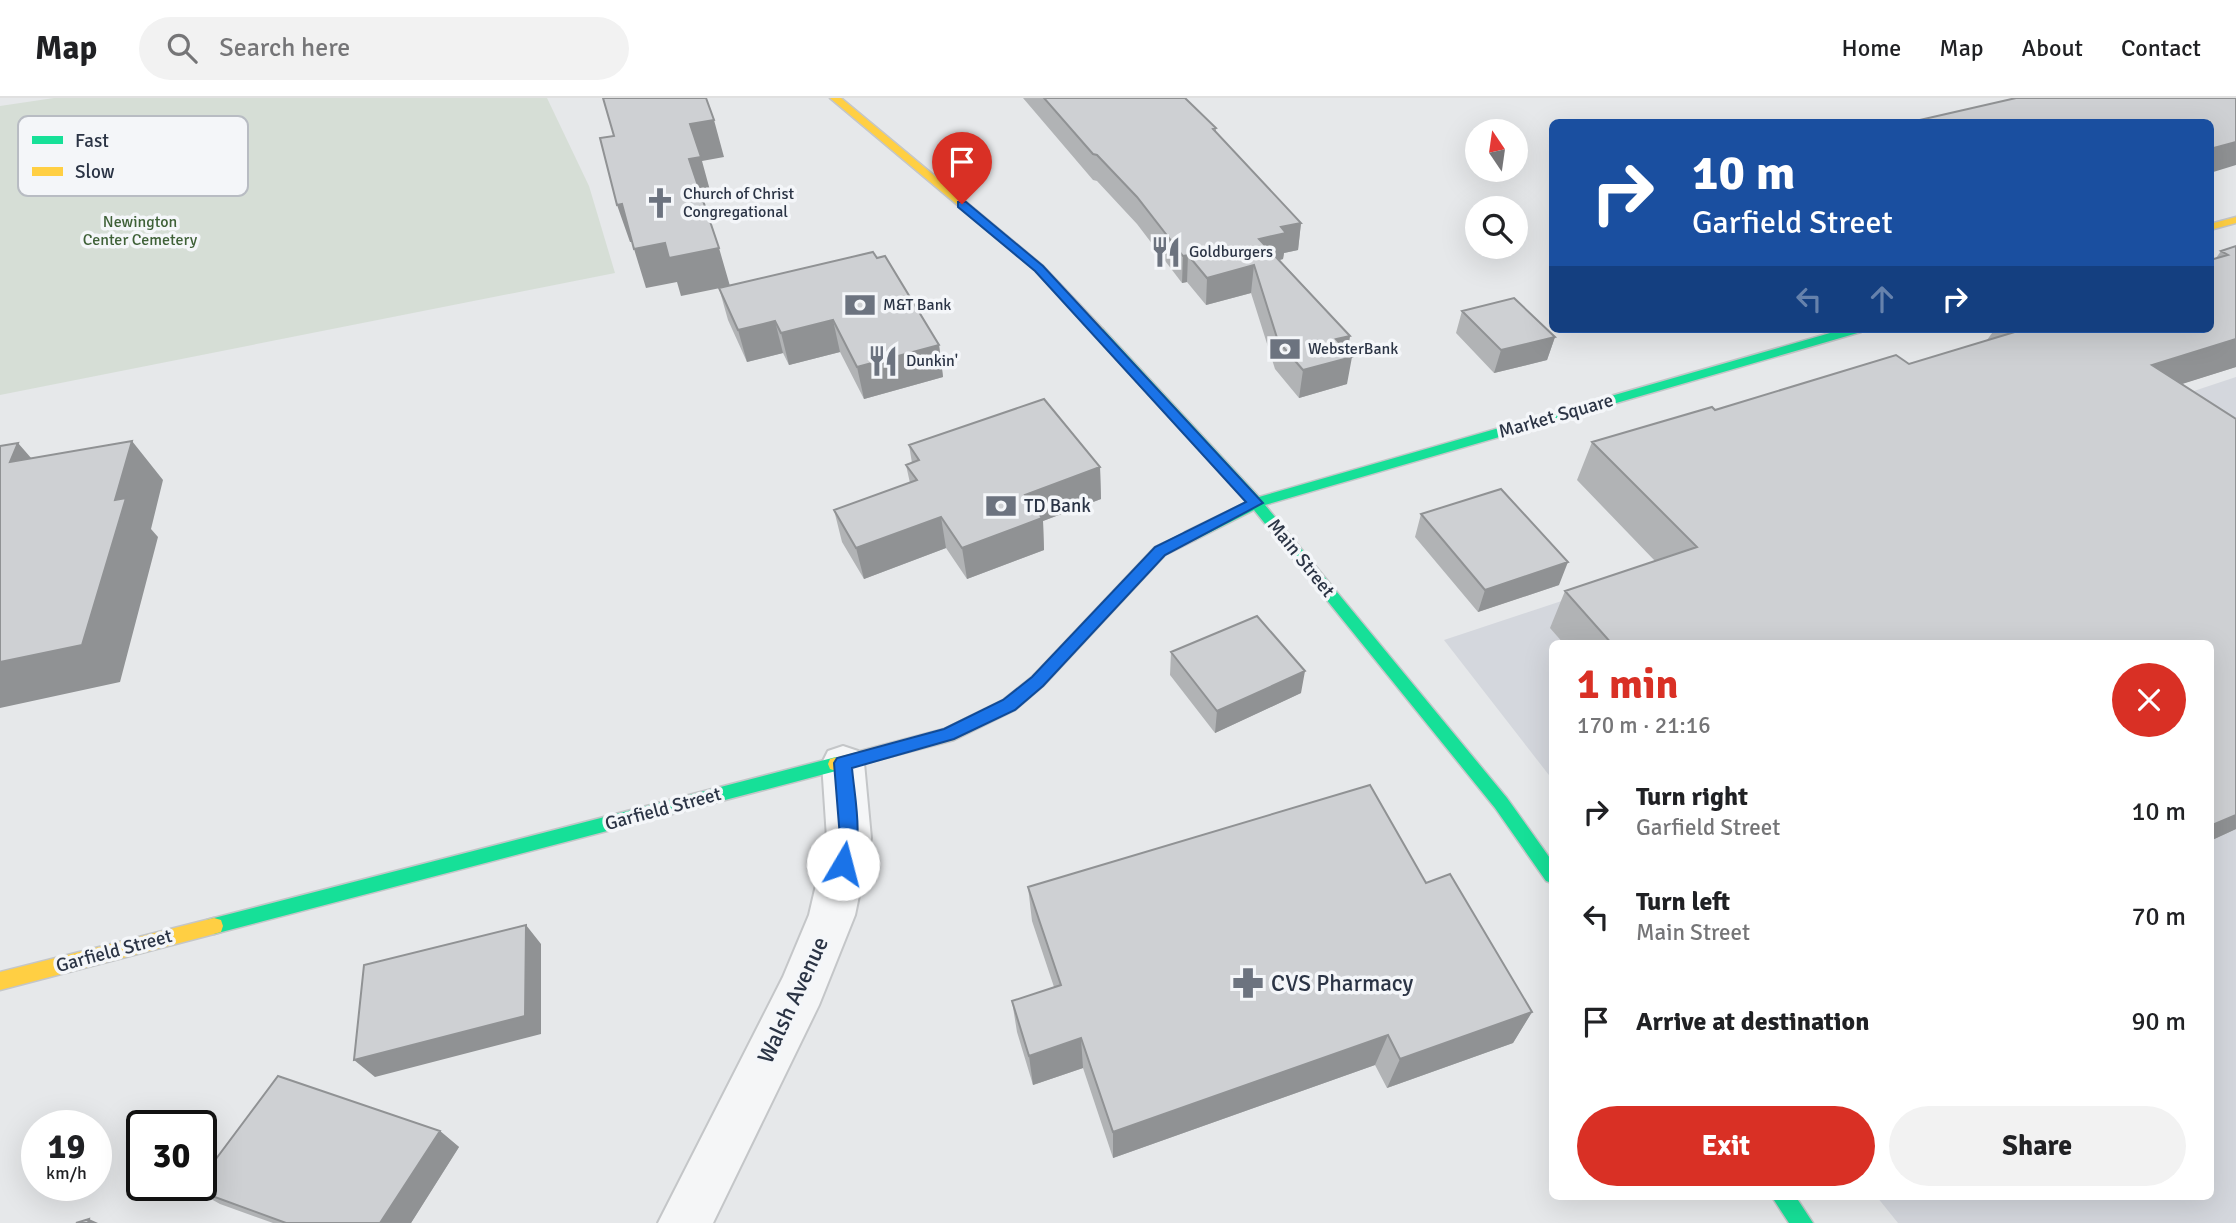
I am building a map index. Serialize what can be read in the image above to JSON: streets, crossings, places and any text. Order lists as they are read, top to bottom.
{
  "streets": {
    "street": [
      "Market Square",
      "Main Street",
      "Garfield Street",
      "Walsh Avenue"
    ]
  },
  "crossings": [
    ["Market Square", "Main Street"],
    ["Market Square", "Garfield Street"],
    ["Main Street", "Garfield Street"],
    ["Garfield Street", "Walsh Avenue"]
  ],
  "parks": ["Newington Center Cemetery"],
  "places": {
    "church": ["Church of Christ Congregational"],
    "restaurant": ["Goldburgers", "Dunkin'"],
    "bank": ["M&T Bank", "WebsterBank", "TD Bank"],
    "pharmacy": ["CVS Pharmacy"]
  },
  "legend": ["Fast", "Slow"],
  "north": "top",
  "page": {
    "header": "Map",
    "search": "Search here",
    "nav": [
      "Home",
      "Map",
      "About",
      "Contact"
    ],
    "turn": ["10 m", "Garfield Street"],
    "heading": ["1 min", "170 m · 21:16"],
    "list": [
      {
        "name": "Turn right",
        "note": "Garfield Street",
        "value": "10 m"
      },
      {
        "name": "Turn left",
        "note": "Main Street",
        "value": "70 m"
      },
      {
        "name": "Arrive at destination",
        "value": "90 m"
      }
    ],
    "buttons": ["Exit", "Share"],
    "speed": "19 km/h",
    "limit": "30"
  }
}
